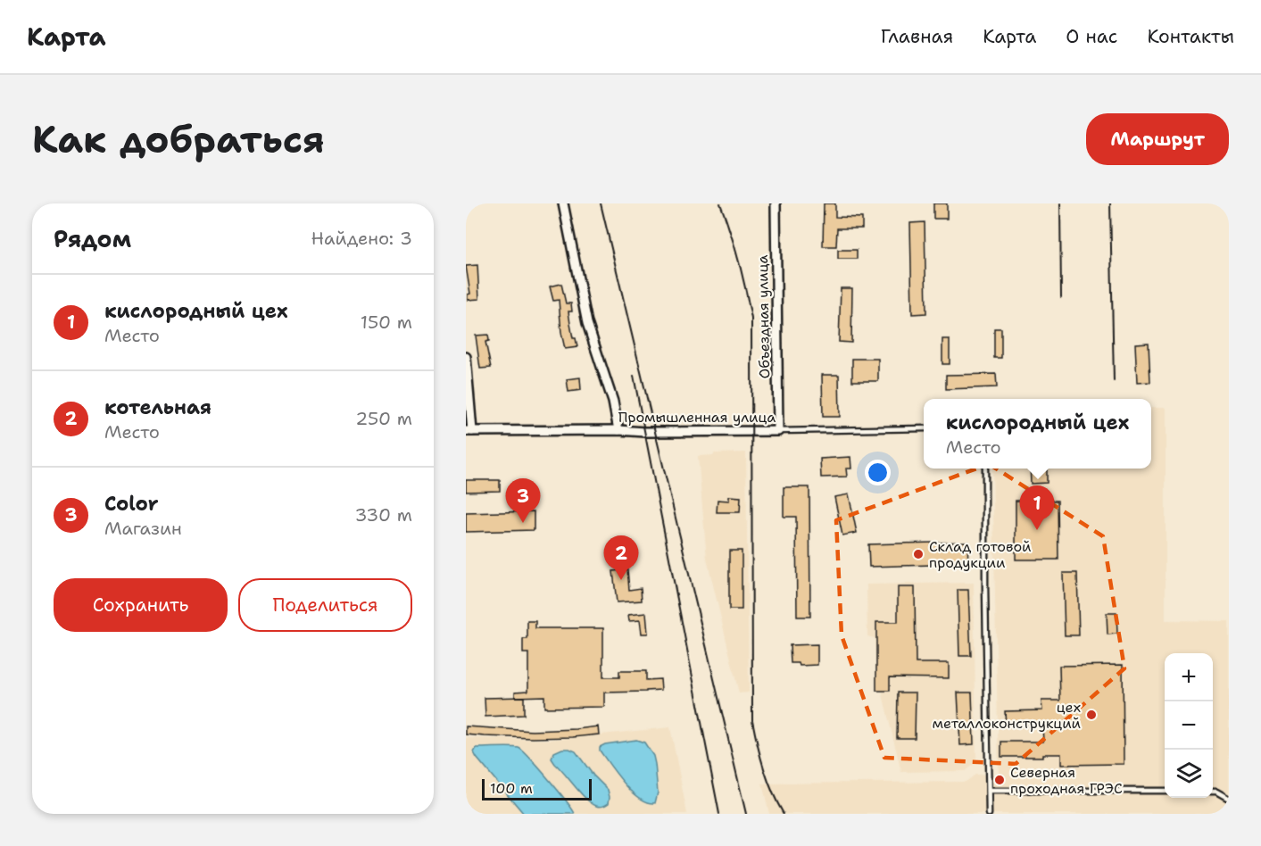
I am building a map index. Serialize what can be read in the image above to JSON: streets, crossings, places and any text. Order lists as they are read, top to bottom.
{
  "streets": {
    "street": ["Объездная улица", "Промышленная улица"]
  },
  "crossings": [
    ["Объездная улица", "Промышленная улица"]
  ],
  "places": ["Склад готовой продукции", "цех металлоконструкций", "Северная проходная ГРЭС"],
  "scale_bar": "100 m",
  "page": {
    "header": "Карта",
    "nav": [
      "Главная",
      "Карта",
      "О нас",
      "Контакты"
    ],
    "buttons": [
      "Маршрут",
      ["Сохранить", "Поделиться"]
    ],
    "title": "Как добраться",
    "heading": ["Рядом", "Найдено: 3"],
    "list": [
      {
        "mark": "1",
        "name": "кислородный цех",
        "note": "Место",
        "value": "150 m"
      },
      {
        "mark": "2",
        "name": "котельная",
        "note": "Место",
        "value": "250 m"
      },
      {
        "mark": "3",
        "name": "Color",
        "note": "Магазин",
        "value": "330 m"
      }
    ],
    "popup": ["кислородный цех", "Место"],
    "pins": ["3", "1", "2"],
    "map_buttons": ["+", "−"],
    "scale": "100 m"
  }
}
